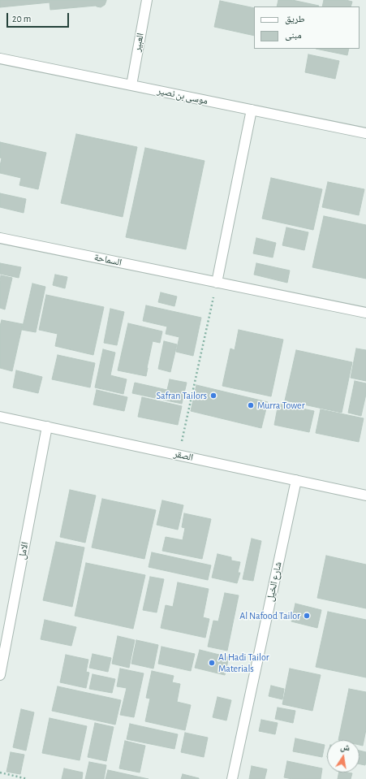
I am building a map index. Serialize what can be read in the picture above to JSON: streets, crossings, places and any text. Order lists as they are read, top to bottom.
{
  "streets": {
    "street": [
      "العبير",
      "موسى بن نصير",
      "السماحة",
      "الصقر",
      "الامل",
      "شارع الخيل"
    ]
  },
  "crossings": [
    ["العبير", "موسى بن نصير"],
    ["الصقر", "الامل"],
    ["الصقر", "شارع الخيل"]
  ],
  "places": [
    "Safran Tailors",
    "Murra Tower",
    "Al Nafood Tailor",
    "Al Hadi Tailor Materials"
  ],
  "legend": ["طريق", "مبنى"],
  "scale_bar": "20 m",
  "north": "top"
}
